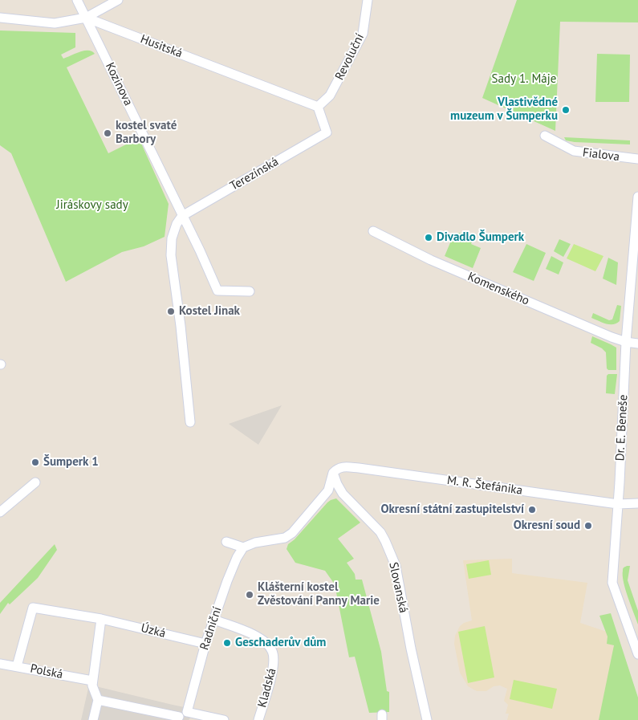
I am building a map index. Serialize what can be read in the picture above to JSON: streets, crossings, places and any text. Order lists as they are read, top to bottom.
{
  "streets": {
    "street": [
      "Husitská",
      "Revoluční",
      "Kozinova",
      "Fialova",
      "Terezínská",
      "Komenského",
      "Dr. E. Beneše",
      "M. R. Štefánika",
      "Slovanská",
      "Radniční",
      "Úzká",
      "Polská",
      "Kladská"
    ]
  },
  "crossings": [
    ["Husitská", "Revoluční"],
    ["Husitská", "Kozinova"],
    ["Husitská", "Terezínská"],
    ["Revoluční", "Terezínská"],
    ["Kozinova", "Terezínská"],
    ["Komenského", "Dr. E. Beneše"],
    ["Dr. E. Beneše", "M. R. Štefánika"],
    ["M. R. Štefánika", "Slovanská"],
    ["Radniční", "Úzká"],
    ["Radniční", "Kladská"],
    ["Úzká", "Polská"]
  ],
  "parks": ["Sady 1. Máje", "Jiráskovy sady"],
  "places": [
    "Vlastivědné muzeum v Šumperku",
    "kostel svaté Barbory",
    "Divadlo Šumperk",
    "Kostel Jinak",
    "Šumperk 1",
    "Okresní státní zastupitelství",
    "Okresní soud",
    "Klášterní kostel Zvěstování Panny Marie",
    "Geschaderův dům"
  ]
}
